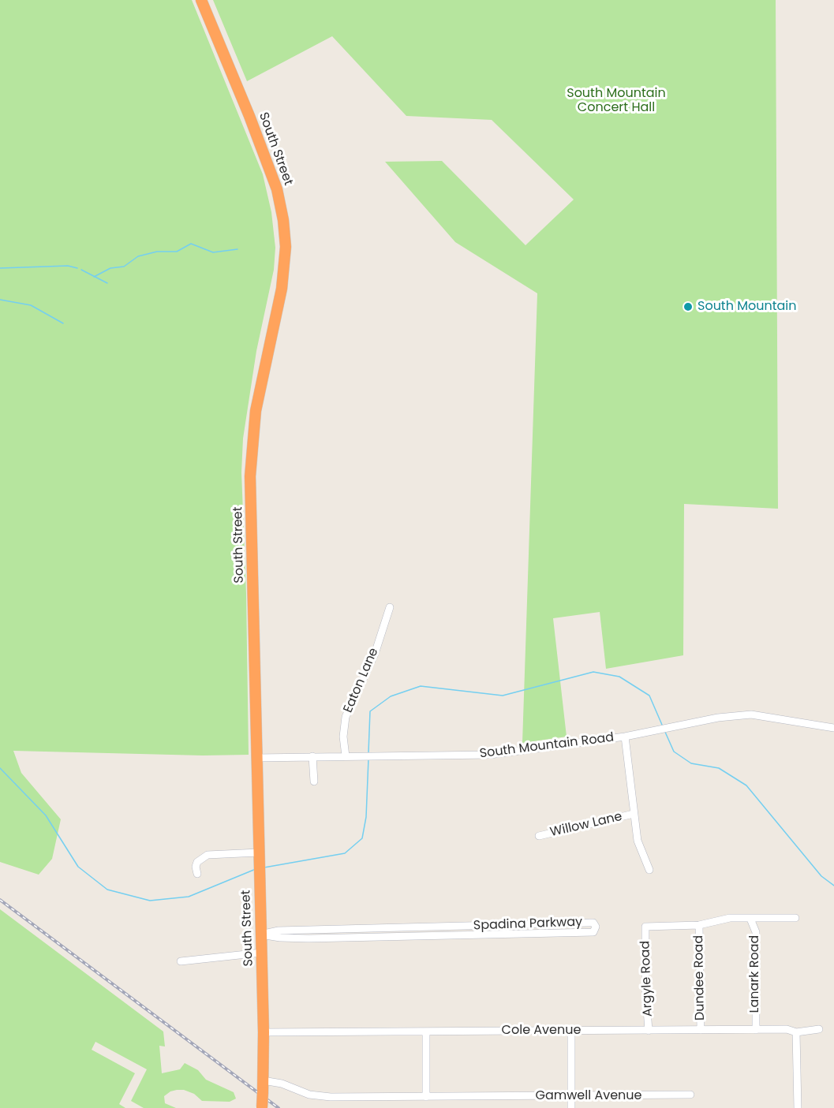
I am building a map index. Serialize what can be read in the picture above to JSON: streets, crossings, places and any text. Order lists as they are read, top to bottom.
{
  "streets": {
    "highway": ["South Street"],
    "street": [
      "Eaton Lane",
      "South Mountain Road",
      "Willow Lane",
      "Spadina Parkway",
      "Lanark Road",
      "Dundee Road",
      "Argyle Road",
      "Cole Avenue",
      "Gamwell Avenue"
    ]
  },
  "crossings": [
    ["South Street", "South Mountain Road"],
    ["South Street", "Spadina Parkway"],
    ["South Street", "Cole Avenue"],
    ["South Street", "Gamwell Avenue"],
    ["Eaton Lane", "South Mountain Road"],
    ["Lanark Road", "Cole Avenue"],
    ["Dundee Road", "Argyle Road"],
    ["Dundee Road", "Cole Avenue"],
    ["Argyle Road", "Cole Avenue"]
  ],
  "parks": ["South Mountain Concert Hall"],
  "places": ["South Mountain"]
}
